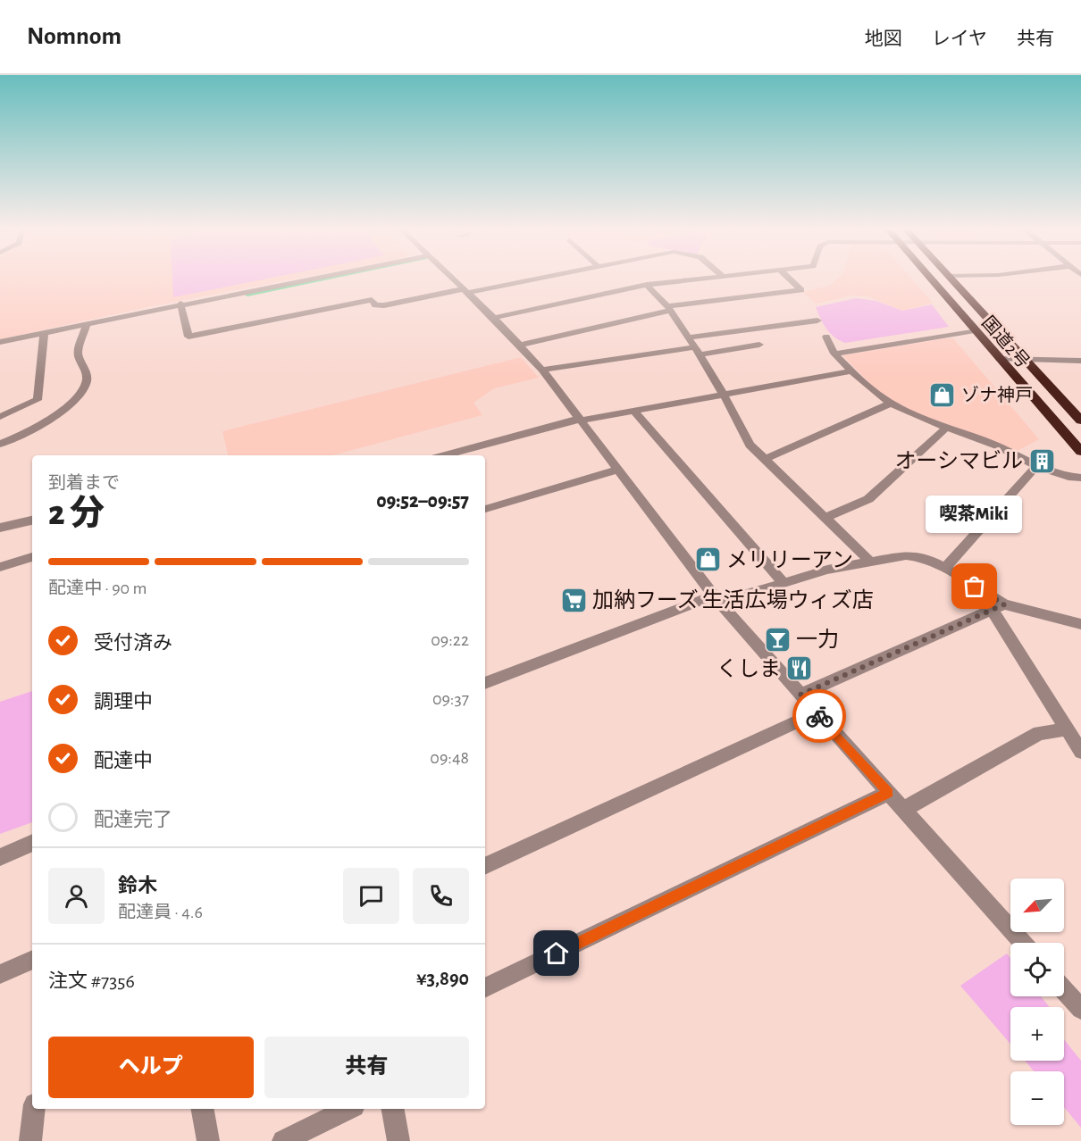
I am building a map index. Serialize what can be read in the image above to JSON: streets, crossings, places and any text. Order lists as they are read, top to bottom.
{
  "streets": {
    "highway": ["国道2号"]
  },
  "places": {
    "shop": ["ゾナ神戸", "メリリーアン"],
    "building": ["オーシマビル"],
    "other": ["喫茶Miki"],
    "supermarket": ["加納フーズ 生活広場ウィズ店"],
    "bar": ["一力"],
    "restaurant": ["くしま"]
  },
  "north": "bottom left",
  "page": {
    "header": "Nomnom",
    "nav": ["地図", "レイヤ", "共有"],
    "heading": ["2 分", "到着まで", "09:52–09:57"],
    "panel": [
      "鈴木",
      "配達員 · 4.6",
      "注文 #7356",
      "¥3,890"
    ],
    "bubble": "喫茶Miki",
    "bar": "配達中 · 90 m",
    "list": [
      ["受付済み", "09:22"],
      ["調理中", "09:37"],
      ["配達中", "09:48"],
      "配達完了"
    ],
    "map_buttons": ["+", "−"],
    "buttons": ["ヘルプ", "共有"]
  }
}
